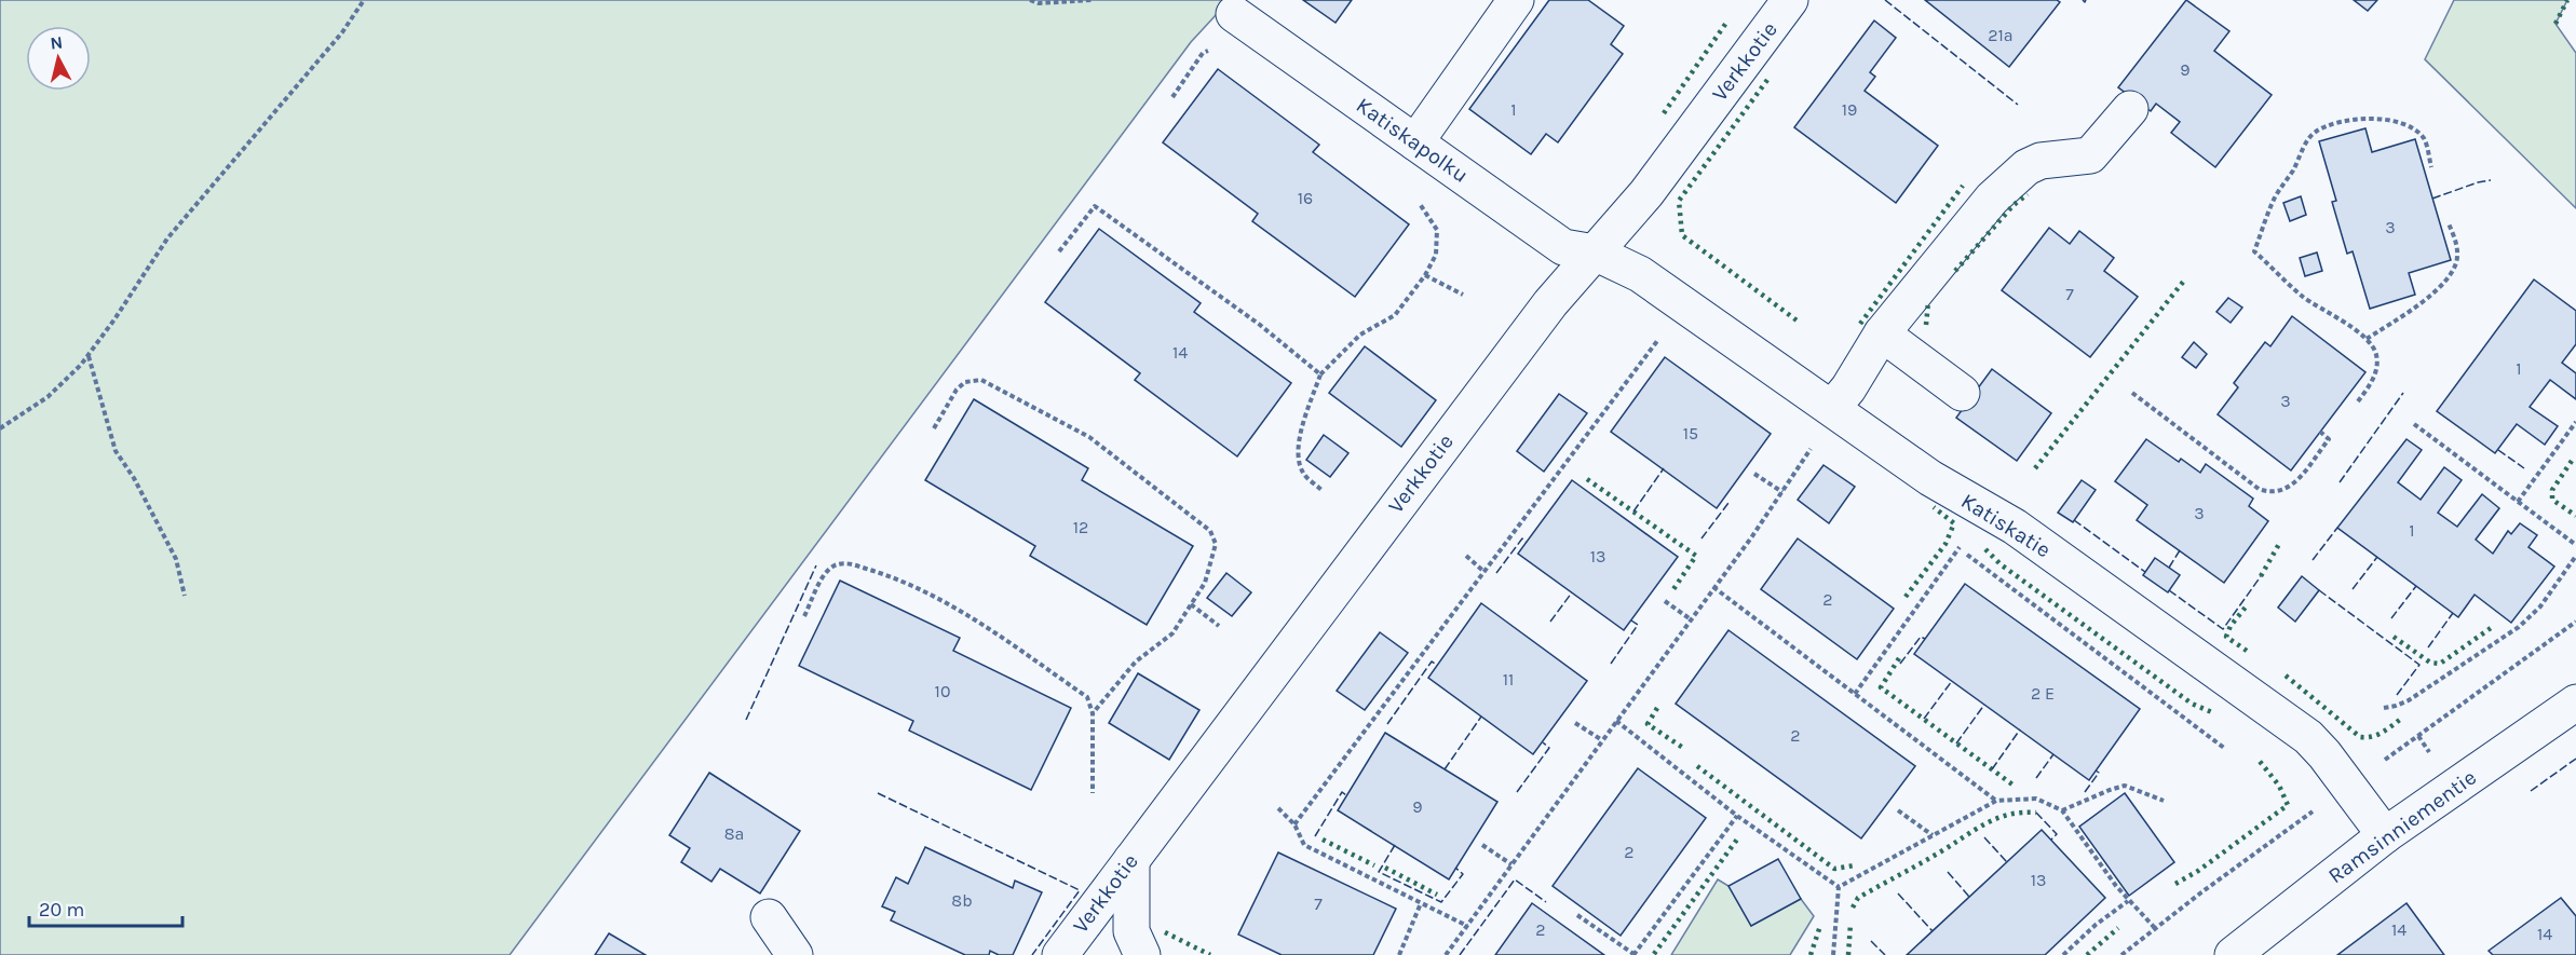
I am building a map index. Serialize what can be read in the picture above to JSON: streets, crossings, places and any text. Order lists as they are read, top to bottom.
{
  "streets": {
    "street": [
      "Verkkotie",
      "Katiskapolku",
      "Katiskatie",
      "Ramsinniementie"
    ]
  },
  "crossings": [
    ["Verkkotie", "Katiskapolku"],
    ["Verkkotie", "Katiskatie"],
    ["Katiskapolku", "Katiskatie"],
    ["Katiskatie", "Ramsinniementie"]
  ],
  "house_numbers": [
    "21a",
    "9",
    "1",
    "19",
    "16",
    "3",
    "7",
    "14",
    "1",
    "3",
    "15",
    "3",
    "12",
    "1",
    "13",
    "2",
    "11",
    "10",
    "2 E",
    "2",
    "9",
    "8a",
    "2",
    "13",
    "8b",
    "7",
    "2",
    "14",
    "14"
  ],
  "scale_bar": "20 m",
  "north": "top"
}
